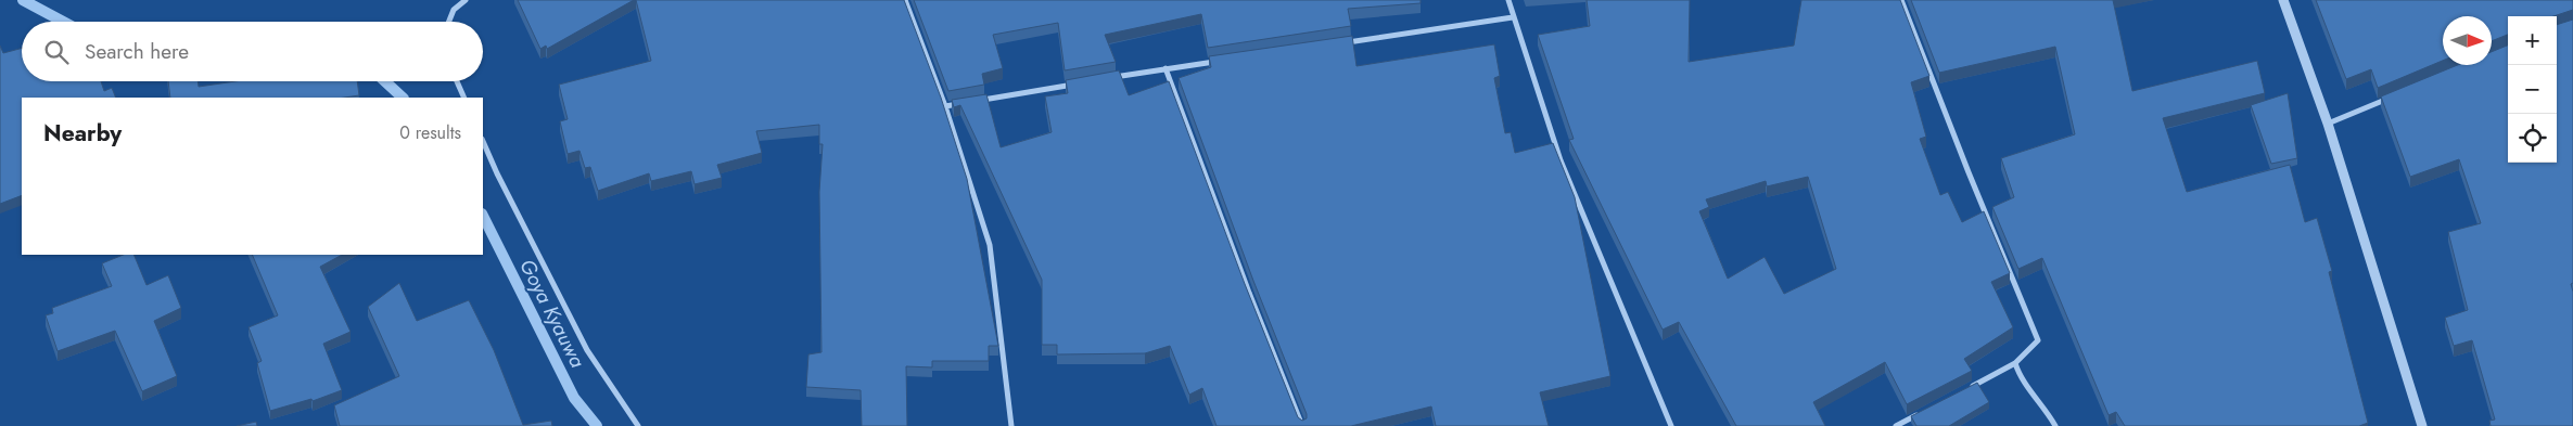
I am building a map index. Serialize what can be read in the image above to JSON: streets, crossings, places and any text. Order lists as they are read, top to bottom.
{
  "water": ["Goya Kyauwa"],
  "north": "right",
  "page": {
    "map_buttons": ["+", "−"],
    "search": "Search here",
    "heading": ["Nearby", "0 results"]
  }
}
